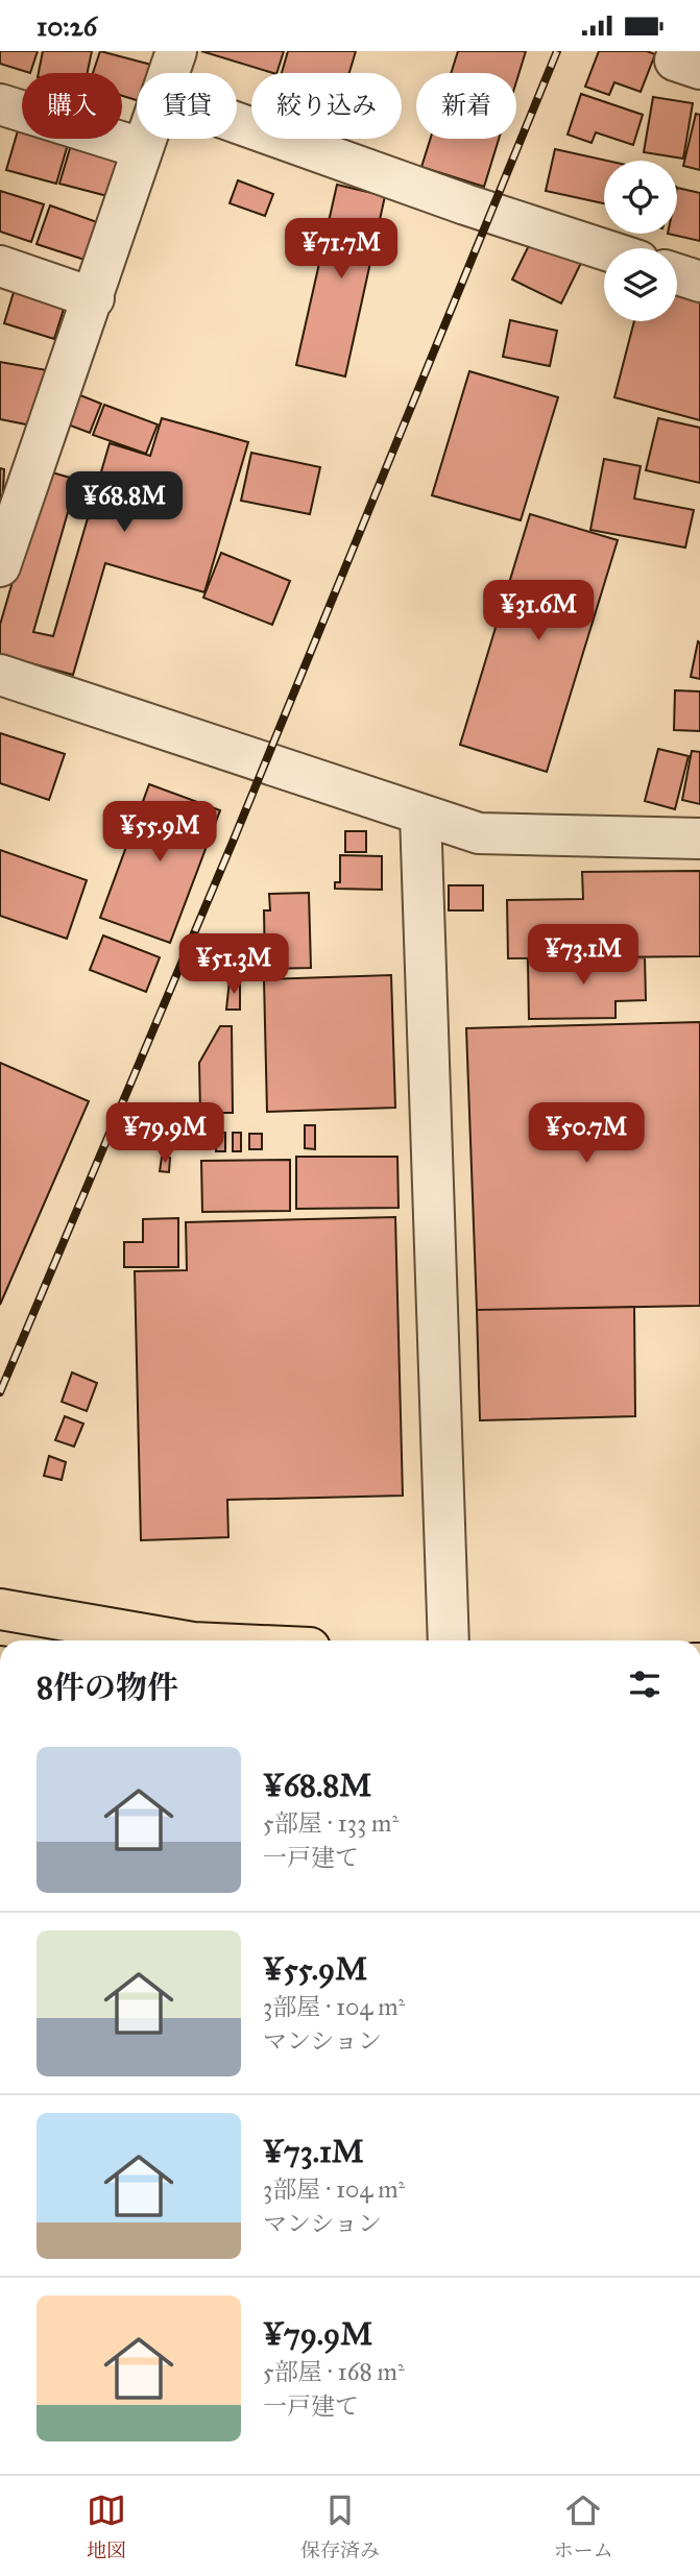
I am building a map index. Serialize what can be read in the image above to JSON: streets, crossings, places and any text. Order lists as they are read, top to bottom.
{
  "page": {
    "status": "10:26",
    "chip": [
      "購入",
      "賃貸",
      "絞り込み",
      "新着"
    ],
    "price": [
      "¥71.7M",
      "¥68.8M",
      "¥31.6M",
      "¥55.9M",
      "¥73.1M",
      "¥51.3M",
      "¥79.9M",
      "¥50.7M"
    ],
    "heading": "8件の物件",
    "list": [
      {
        "name": "¥68.8M",
        "note": "5部屋 · 133 m² · 一戸建て"
      },
      {
        "name": "¥55.9M",
        "note": "3部屋 · 104 m² · マンション"
      },
      {
        "name": "¥73.1M",
        "note": "3部屋 · 104 m² · マンション"
      },
      {
        "name": "¥79.9M",
        "note": "5部屋 · 168 m² · 一戸建て"
      }
    ],
    "tabs": ["地図", "保存済み", "ホーム"]
  }
}
